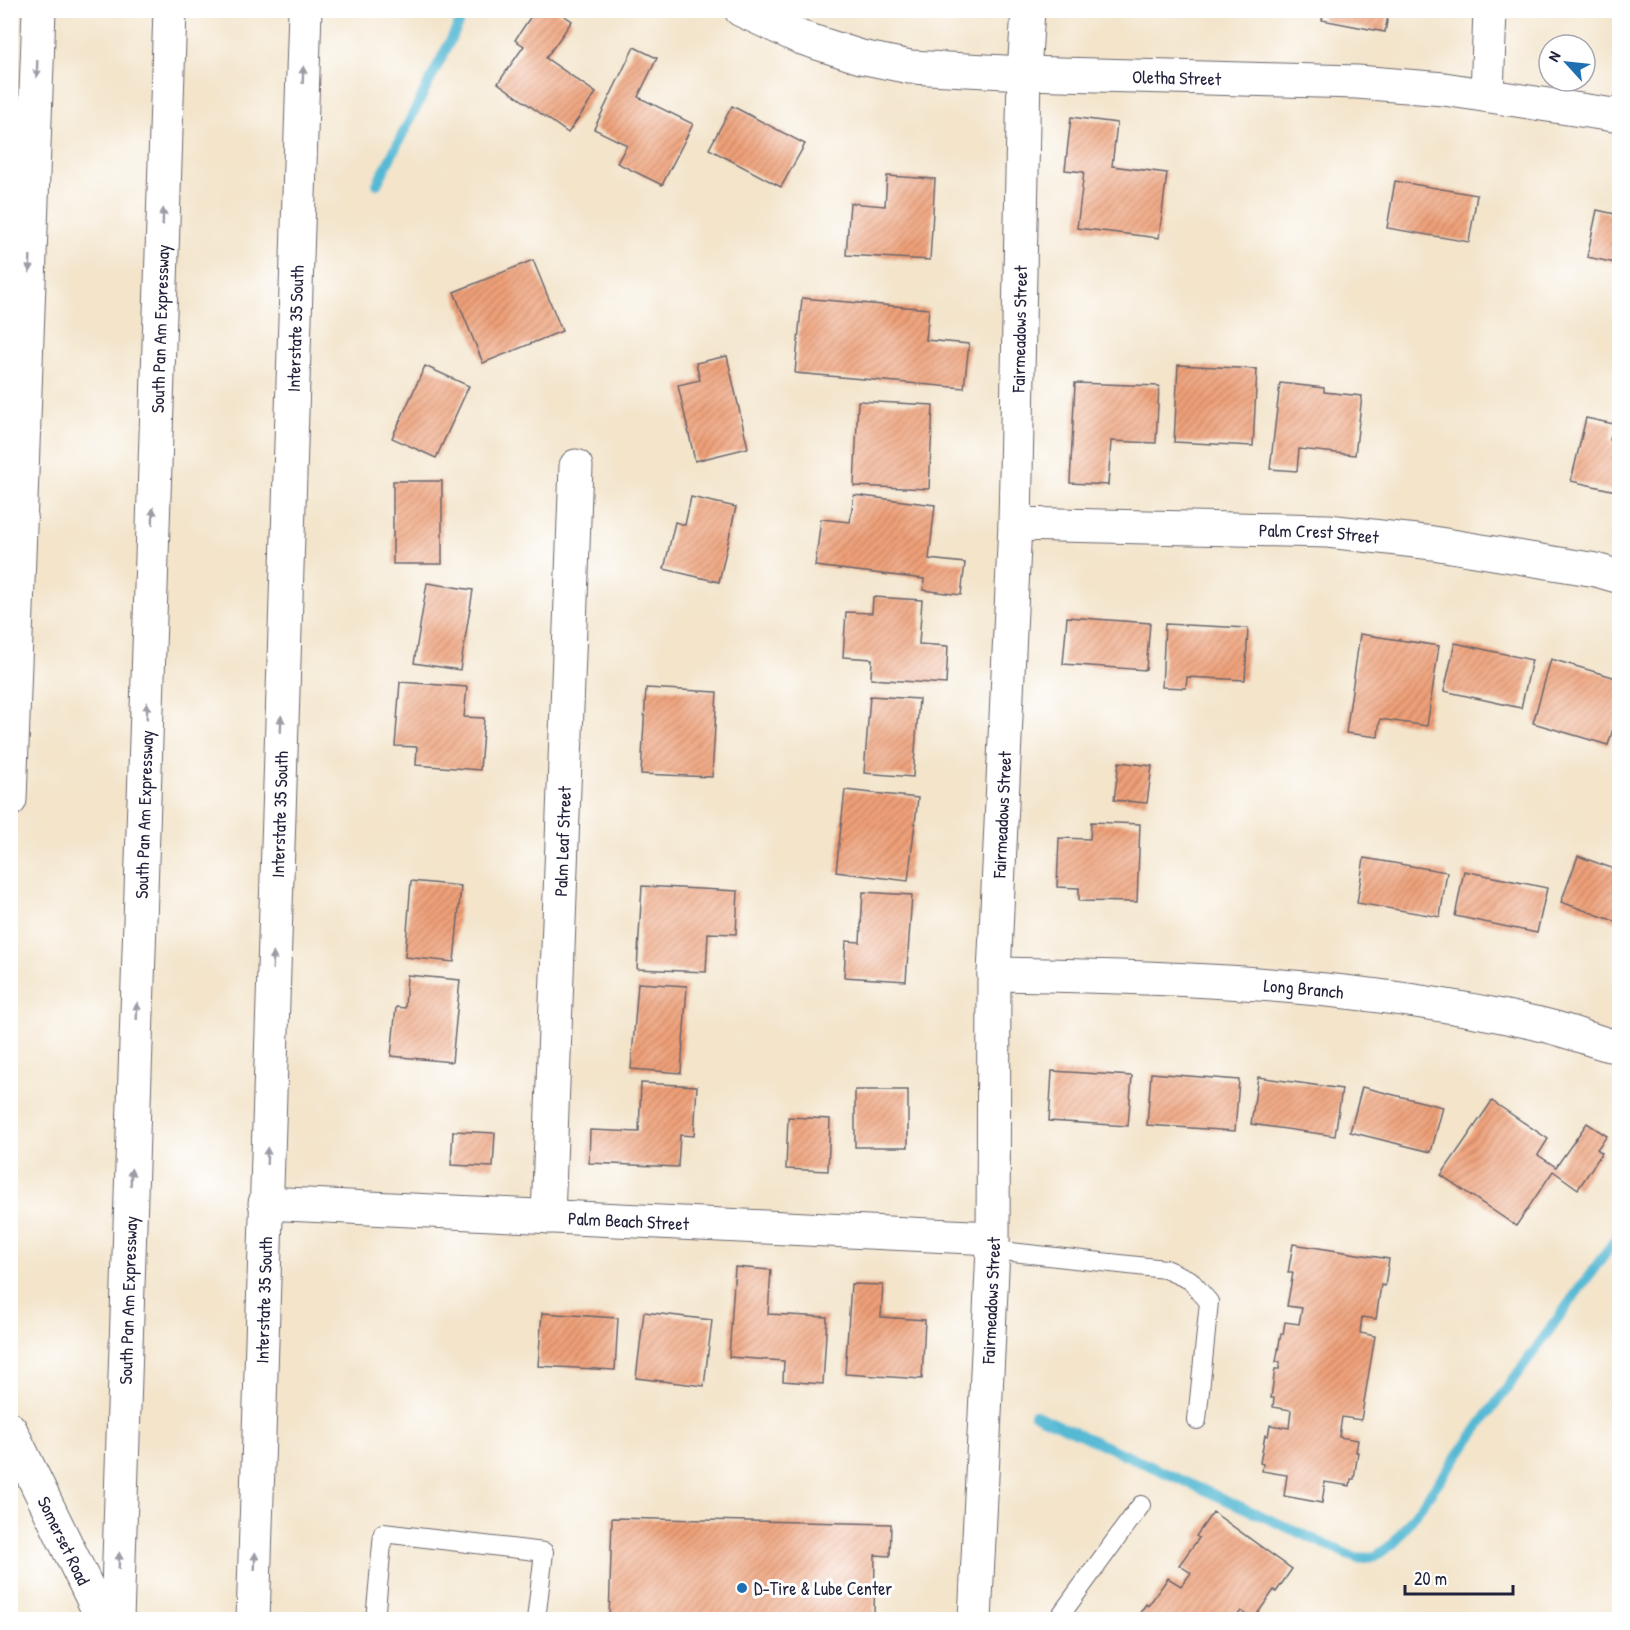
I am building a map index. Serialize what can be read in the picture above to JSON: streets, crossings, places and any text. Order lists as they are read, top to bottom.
{
  "streets": {
    "main road": [
      "Oletha Street",
      "South Pan Am Expressway",
      "Interstate 35 South",
      "Fairmeadows Street",
      "Palm Crest Street",
      "Palm Leaf Street",
      "Long Branch",
      "Palm Beach Street",
      "Somerset Road"
    ]
  },
  "crossings": [
    ["Oletha Street", "Fairmeadows Street"],
    ["Interstate 35 South", "Palm Beach Street"],
    ["Fairmeadows Street", "Palm Crest Street"],
    ["Fairmeadows Street", "Long Branch"],
    ["Fairmeadows Street", "Palm Beach Street"],
    ["Palm Leaf Street", "Palm Beach Street"]
  ],
  "places": ["D-Tire & Lube Center"],
  "scale_bar": "20 m",
  "north": "top left"
}
